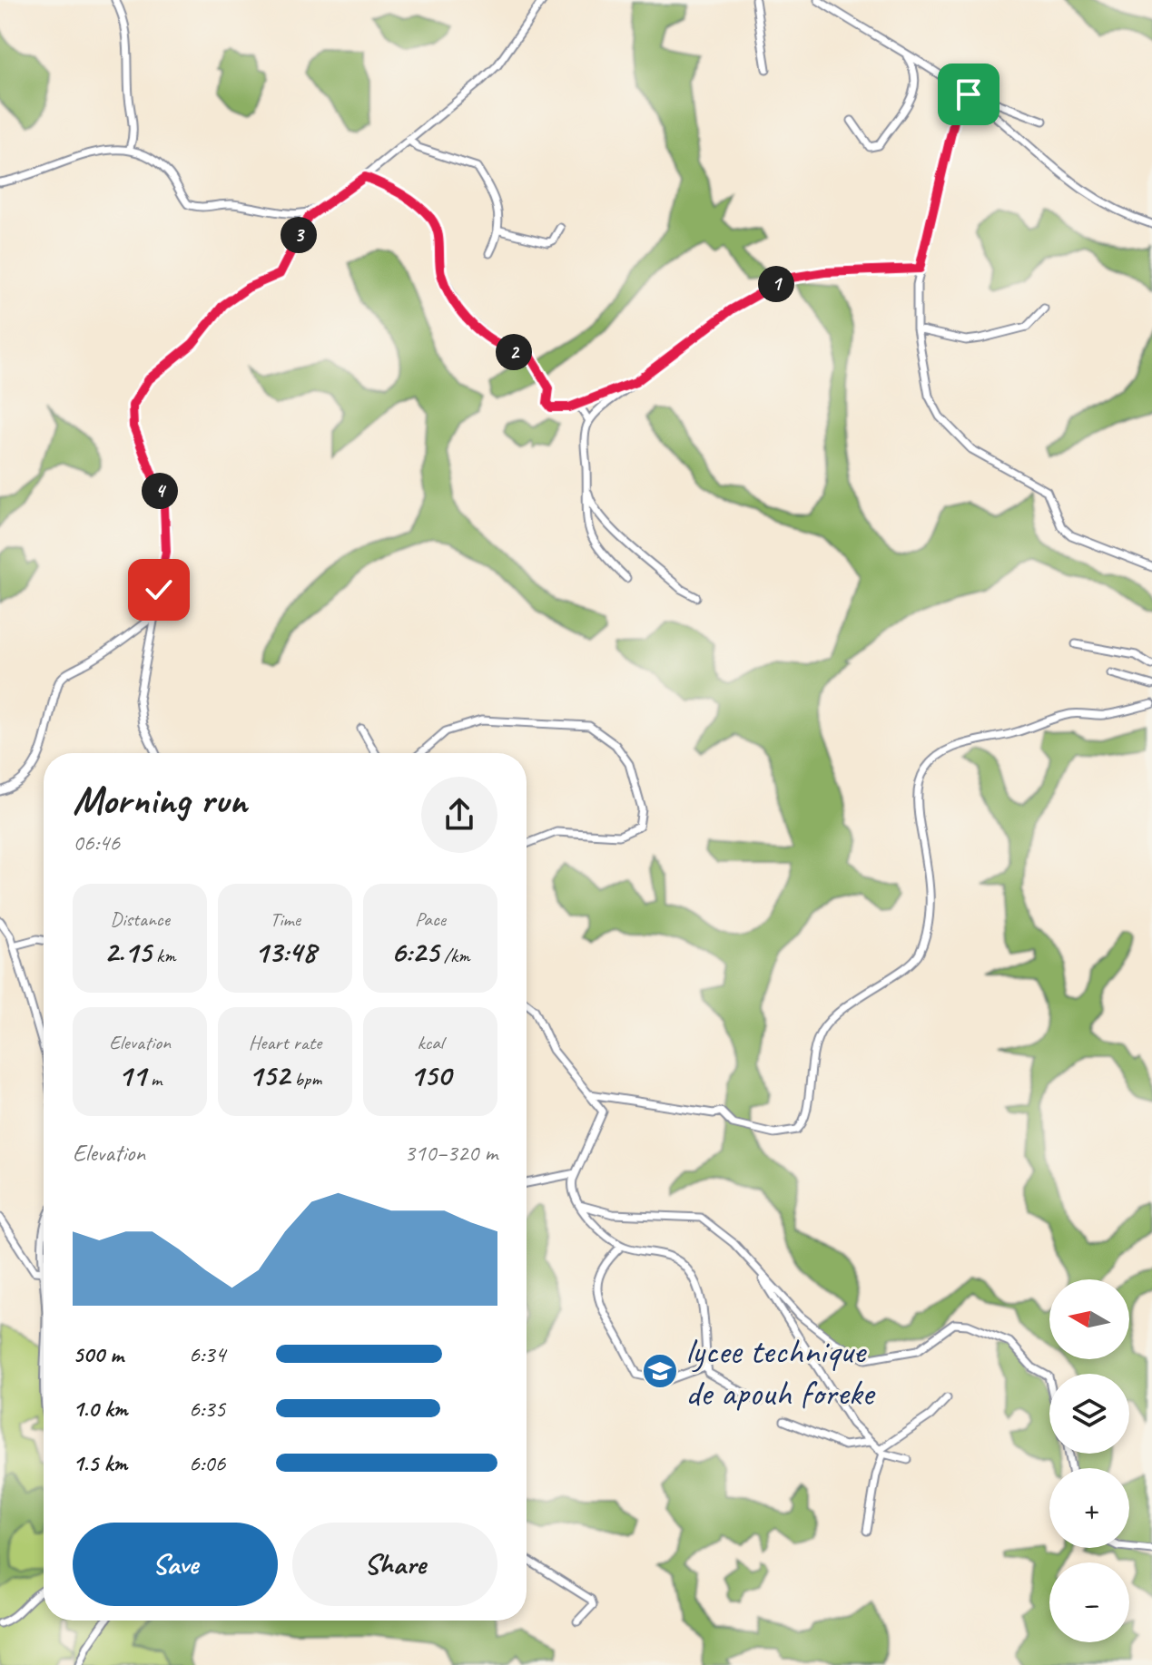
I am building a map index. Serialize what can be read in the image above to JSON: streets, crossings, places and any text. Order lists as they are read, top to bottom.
{
  "places": {
    "school or university": ["lycee technique de apouh foreke"]
  },
  "north": "left",
  "page": {
    "pins": [
      "3",
      "1",
      "2",
      "4"
    ],
    "heading": ["Morning run", "06:46"],
    "stats": [
      ["Distance", "2.15 km"],
      ["Time", "13:48"],
      ["Pace", "6:25 /km"],
      ["Elevation", "11 m"],
      ["Heart rate", "152 bpm"],
      ["kcal", "150"]
    ],
    "chart": ["Elevation", "310–320 m"],
    "map_buttons": ["+", "−"],
    "list": [
      {
        "name": "500 m",
        "note": "6:34"
      },
      {
        "name": "1.0 km",
        "note": "6:35"
      },
      {
        "name": "1.5 km",
        "note": "6:06"
      }
    ],
    "buttons": ["Save", "Share"]
  }
}
